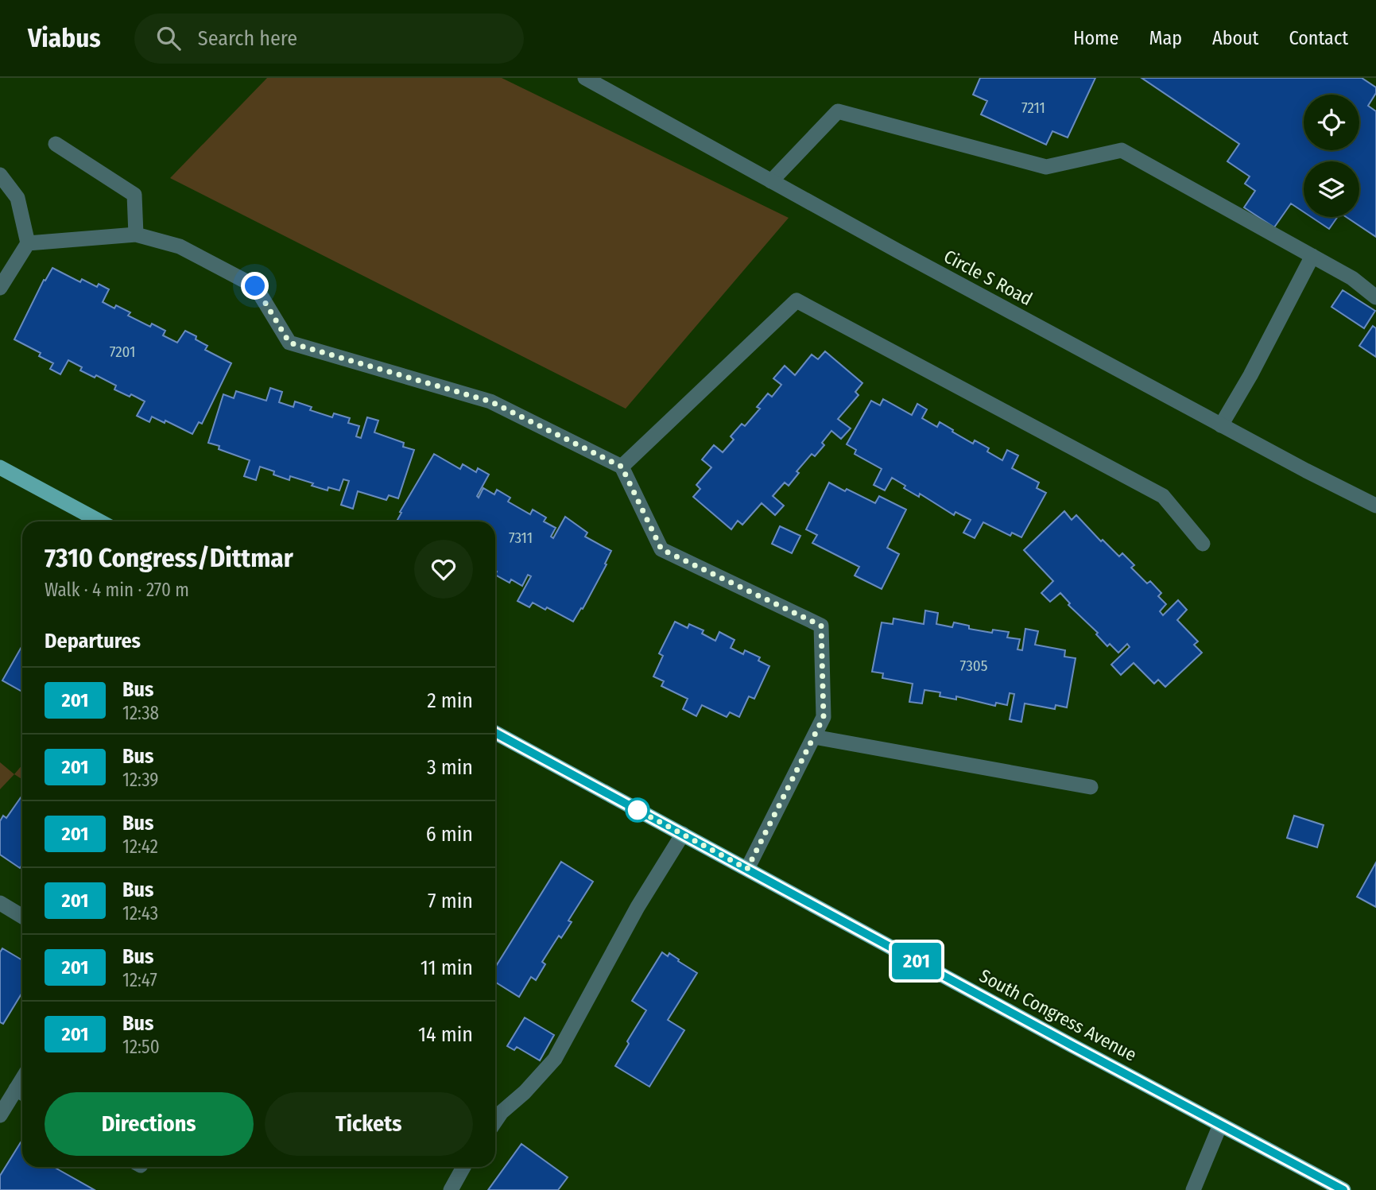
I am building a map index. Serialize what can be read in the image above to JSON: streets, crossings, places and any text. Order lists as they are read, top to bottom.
{
  "streets": {
    "main road": ["South Congress Avenue"],
    "street": ["Circle S Road"]
  },
  "lines": ["bus line 201"],
  "house_numbers": [
    "7211",
    "7201",
    "7311",
    "7305"
  ],
  "page": {
    "header": "Viabus",
    "search": "Search here",
    "nav": [
      "Home",
      "Map",
      "About",
      "Contact"
    ],
    "on_map": "201",
    "heading": [
      ["7310 Congress/Dittmar", "Walk · 4 min · 270 m"],
      "Departures"
    ],
    "list": [
      {
        "mark": "201",
        "name": "Bus",
        "note": "12:38",
        "value": "2 min"
      },
      {
        "mark": "201",
        "name": "Bus",
        "note": "12:39",
        "value": "3 min"
      },
      {
        "mark": "201",
        "name": "Bus",
        "note": "12:42",
        "value": "6 min"
      },
      {
        "mark": "201",
        "name": "Bus",
        "note": "12:43",
        "value": "7 min"
      },
      {
        "mark": "201",
        "name": "Bus",
        "note": "12:47",
        "value": "11 min"
      },
      {
        "mark": "201",
        "name": "Bus",
        "note": "12:50",
        "value": "14 min"
      }
    ],
    "buttons": ["Directions", "Tickets"]
  }
}
